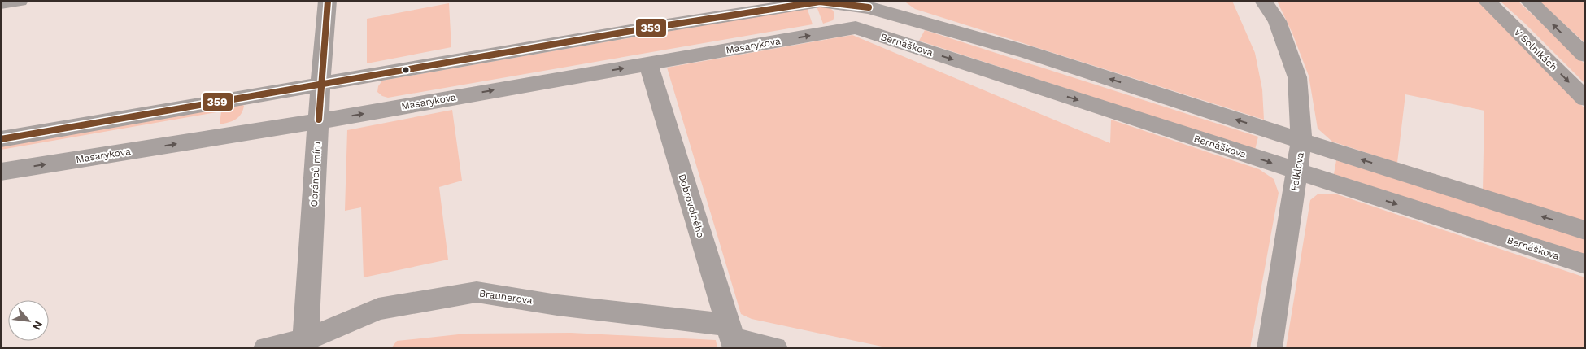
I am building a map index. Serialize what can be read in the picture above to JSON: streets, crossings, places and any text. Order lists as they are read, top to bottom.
{
  "streets": {
    "street": [
      "Bernáškova",
      "Masarykova",
      "V Solníkách",
      "Felklova",
      "Obránců míru",
      "Dobrovolného",
      "Braunerova"
    ]
  },
  "crossings": [
    ["Bernáškova", "Masarykova"],
    ["Bernáškova", "Felklova"],
    ["Masarykova", "Obránců míru"],
    ["Masarykova", "Dobrovolného"],
    ["Obránců míru", "Braunerova"],
    ["Dobrovolného", "Braunerova"]
  ],
  "lines": ["transit line 359"],
  "north": "bottom right"
}
